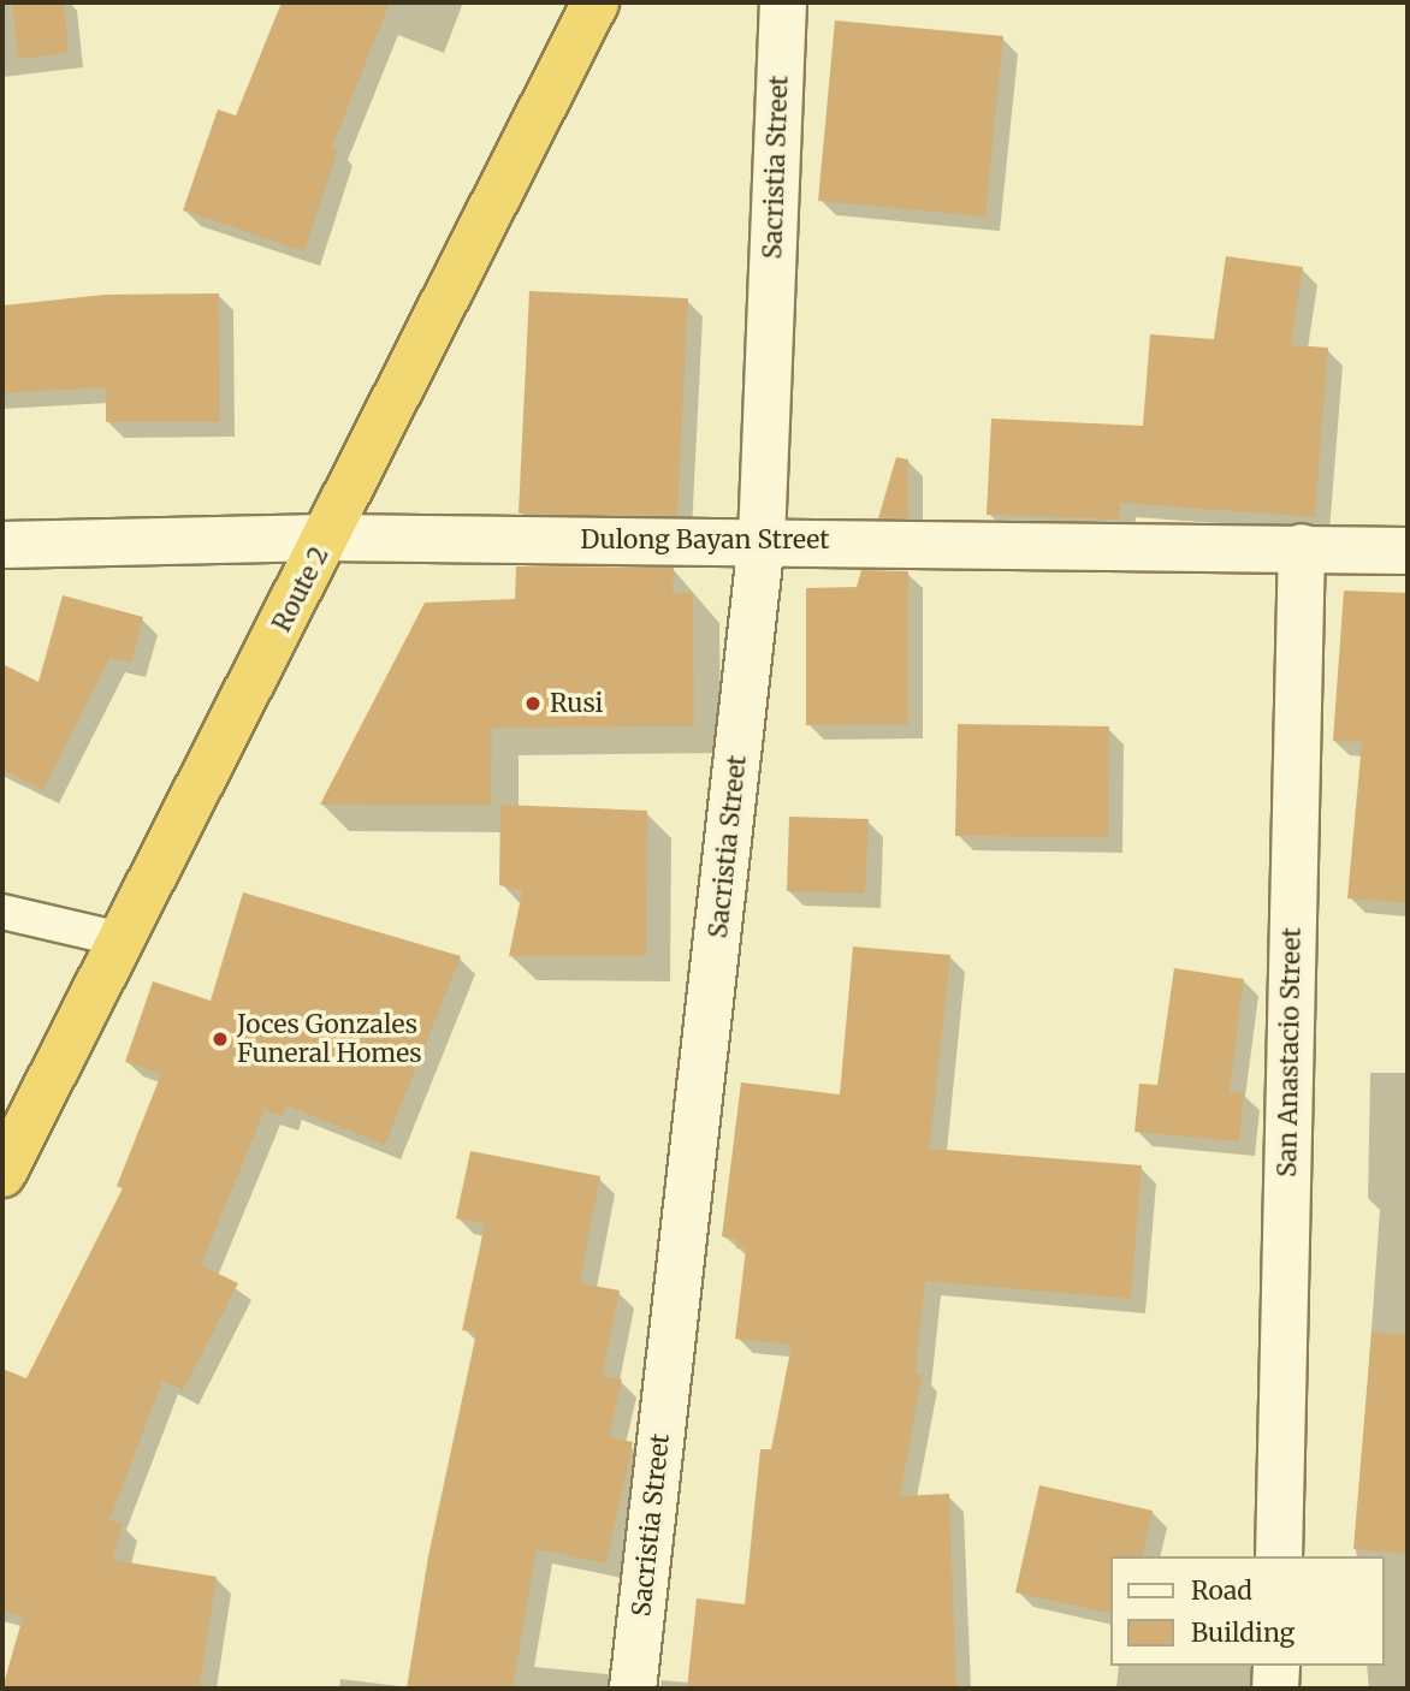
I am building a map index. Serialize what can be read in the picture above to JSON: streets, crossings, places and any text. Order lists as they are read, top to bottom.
{
  "streets": {
    "highway": ["Route 2"],
    "street": ["Sacristia Street", "Dulong Bayan Street", "San Anastacio Street"]
  },
  "crossings": [
    ["Sacristia Street", "Dulong Bayan Street"],
    ["Dulong Bayan Street", "Route 2"],
    ["Dulong Bayan Street", "San Anastacio Street"]
  ],
  "places": ["Rusi", "Joces Gonzales Funeral Homes"],
  "legend": ["Road", "Building"]
}
